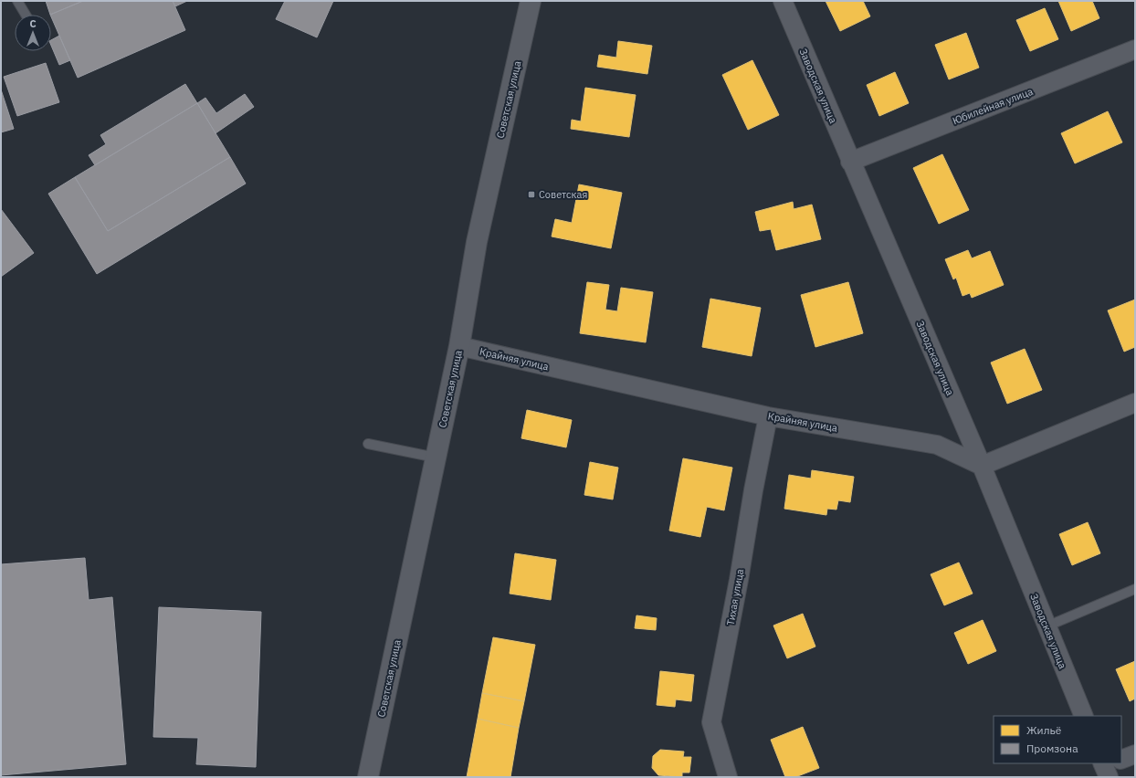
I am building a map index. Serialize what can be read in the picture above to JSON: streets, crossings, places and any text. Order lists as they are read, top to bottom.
{
  "streets": {
    "street": [
      "Заводская улица",
      "Советская улица",
      "Юбилейная улица",
      "Крайняя улица",
      "Тихая улица"
    ]
  },
  "crossings": [
    ["Заводская улица", "Юбилейная улица"],
    ["Заводская улица", "Крайняя улица"],
    ["Советская улица", "Крайняя улица"],
    ["Крайняя улица", "Тихая улица"]
  ],
  "places": {
    "transit": ["Советская"]
  },
  "legend": ["Жильё", "Промзона"],
  "north": "top"
}
